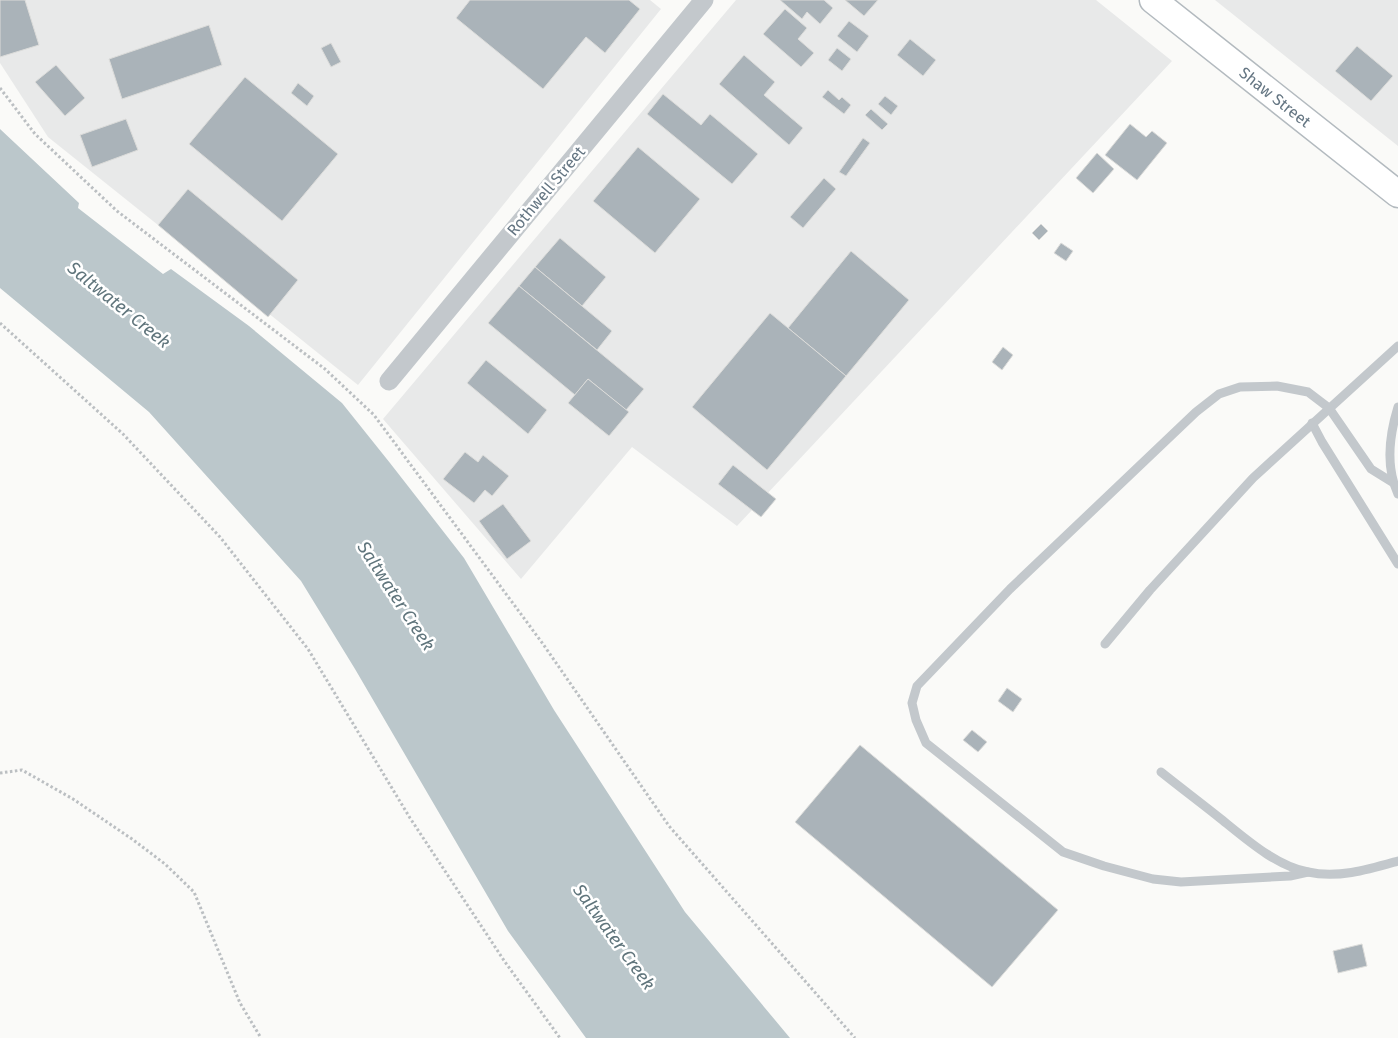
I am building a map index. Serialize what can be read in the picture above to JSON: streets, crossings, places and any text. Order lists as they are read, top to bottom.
{
  "streets": {
    "street": ["Shaw Street", "Rothwell Street"]
  },
  "water": ["Saltwater Creek"]
}
